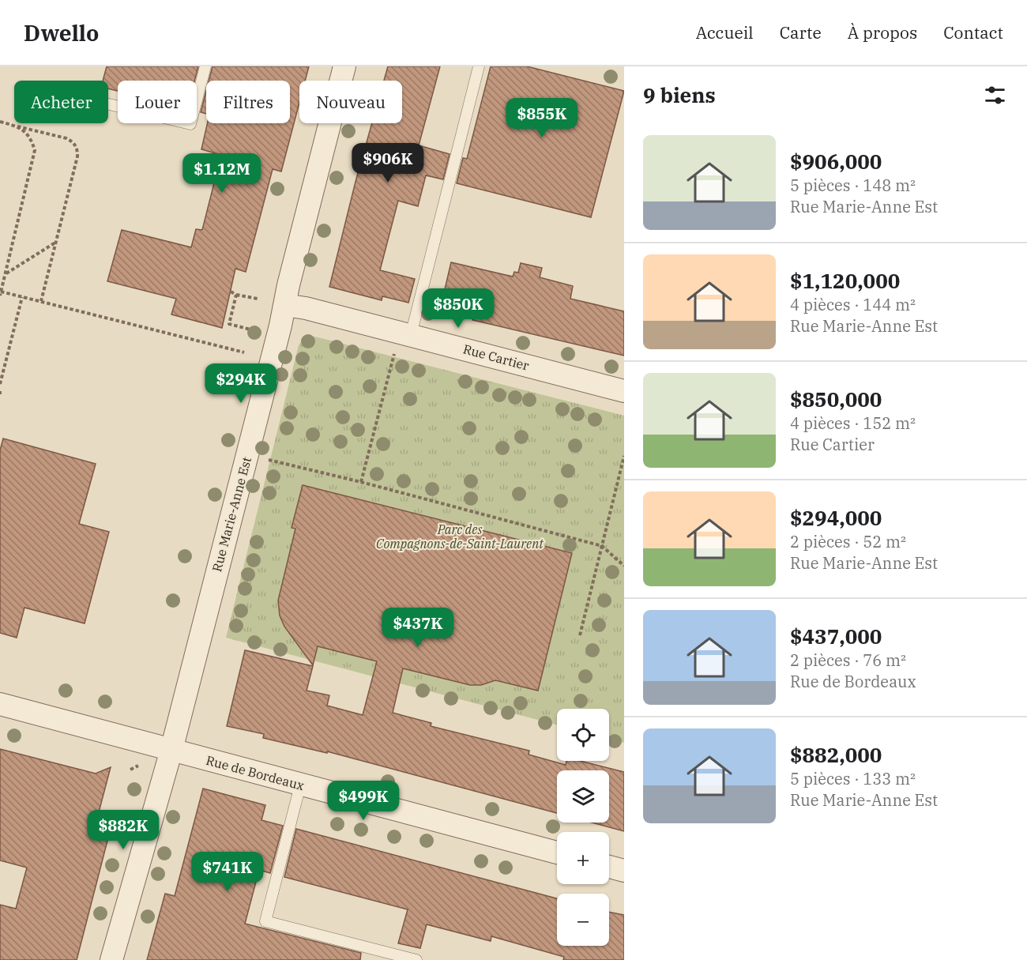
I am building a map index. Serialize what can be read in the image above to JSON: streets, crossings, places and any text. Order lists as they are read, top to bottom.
{
  "streets": {
    "street": ["Rue Cartier", "Rue Marie-Anne Est", "Rue de Bordeaux"]
  },
  "crossings": [
    ["Rue Cartier", "Rue Marie-Anne Est"],
    ["Rue Marie-Anne Est", "Rue de Bordeaux"]
  ],
  "parks": ["Parc des Compagnons-de-Saint-Laurent"],
  "page": {
    "header": "Dwello",
    "nav": [
      "Accueil",
      "Carte",
      "À propos",
      "Contact"
    ],
    "heading": "9 biens",
    "chip": [
      "Acheter",
      "Louer",
      "Filtres",
      "Nouveau"
    ],
    "price": [
      "$855K",
      "$906K",
      "$1.12M",
      "$850K",
      "$294K",
      "$437K",
      "$499K",
      "$882K",
      "$741K"
    ],
    "list": [
      {
        "name": "$906,000",
        "note": "5 pièces · 148 m² · Rue Marie-Anne Est"
      },
      {
        "name": "$1,120,000",
        "note": "4 pièces · 144 m² · Rue Marie-Anne Est"
      },
      {
        "name": "$850,000",
        "note": "4 pièces · 152 m² · Rue Cartier"
      },
      {
        "name": "$294,000",
        "note": "2 pièces · 52 m² · Rue Marie-Anne Est"
      },
      {
        "name": "$437,000",
        "note": "2 pièces · 76 m² · Rue de Bordeaux"
      },
      {
        "name": "$882,000",
        "note": "5 pièces · 133 m² · Rue Marie-Anne Est"
      }
    ],
    "map_buttons": ["+", "−"]
  }
}
